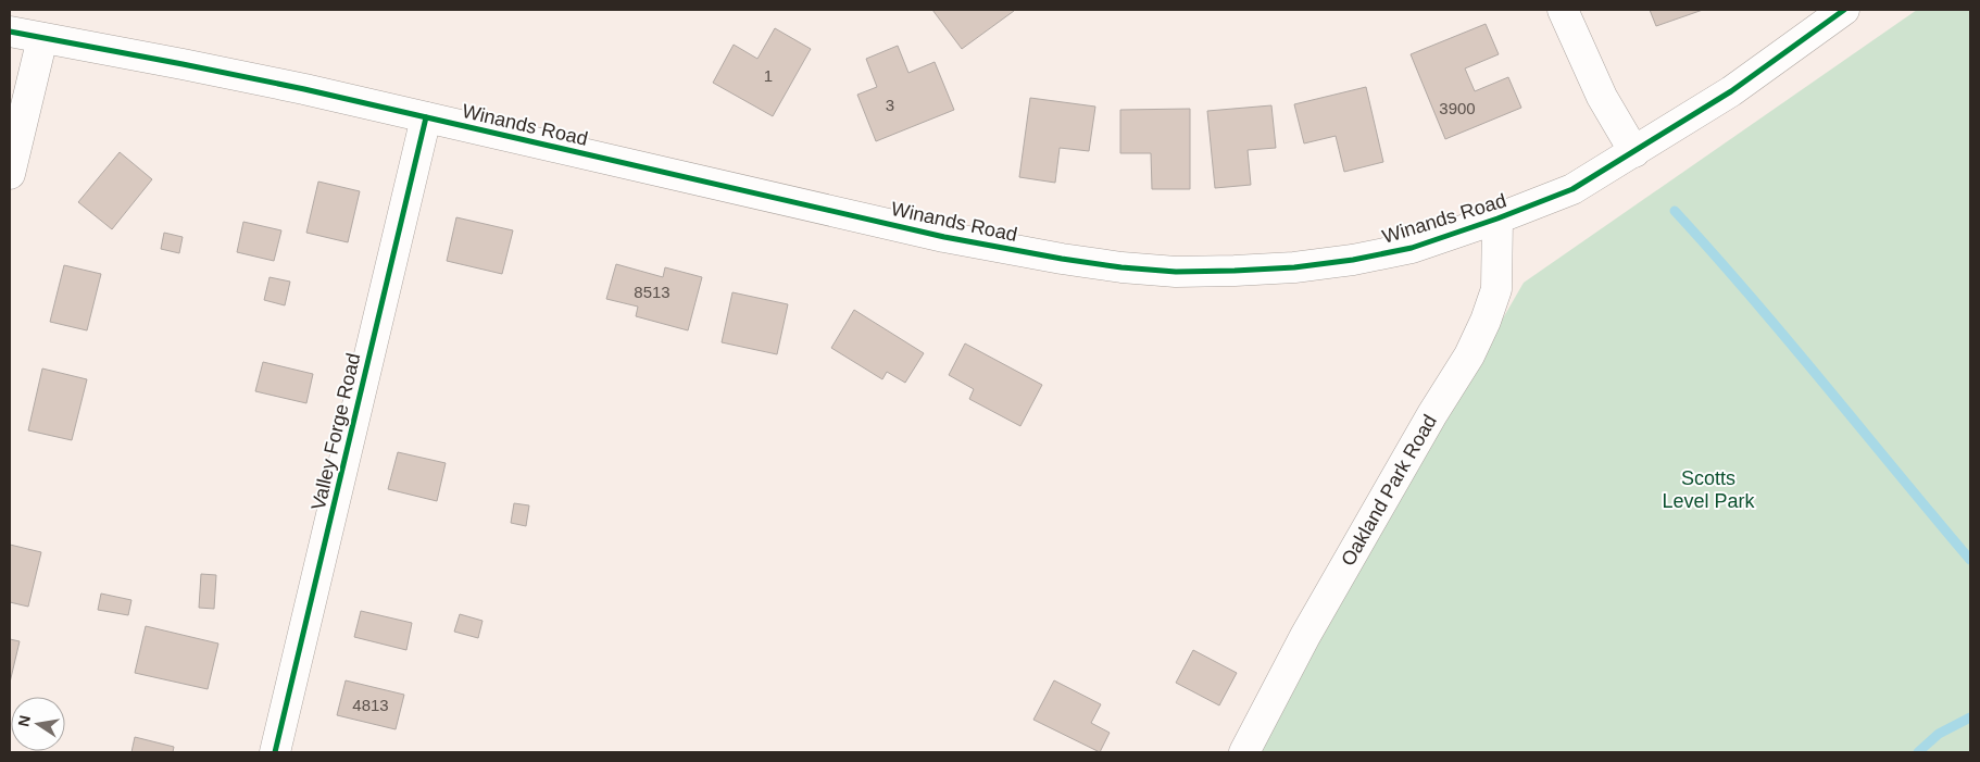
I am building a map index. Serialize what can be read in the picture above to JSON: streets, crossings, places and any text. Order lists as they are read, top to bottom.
{
  "streets": {
    "street": ["Winands Road", "Valley Forge Road", "Oakland Park Road"]
  },
  "crossings": [
    ["Winands Road", "Valley Forge Road"],
    ["Winands Road", "Oakland Park Road"]
  ],
  "parks": ["Scotts Level Park"],
  "house_numbers": [
    "1",
    "3",
    "3900",
    "8513",
    "4813"
  ],
  "north": "left"
}
